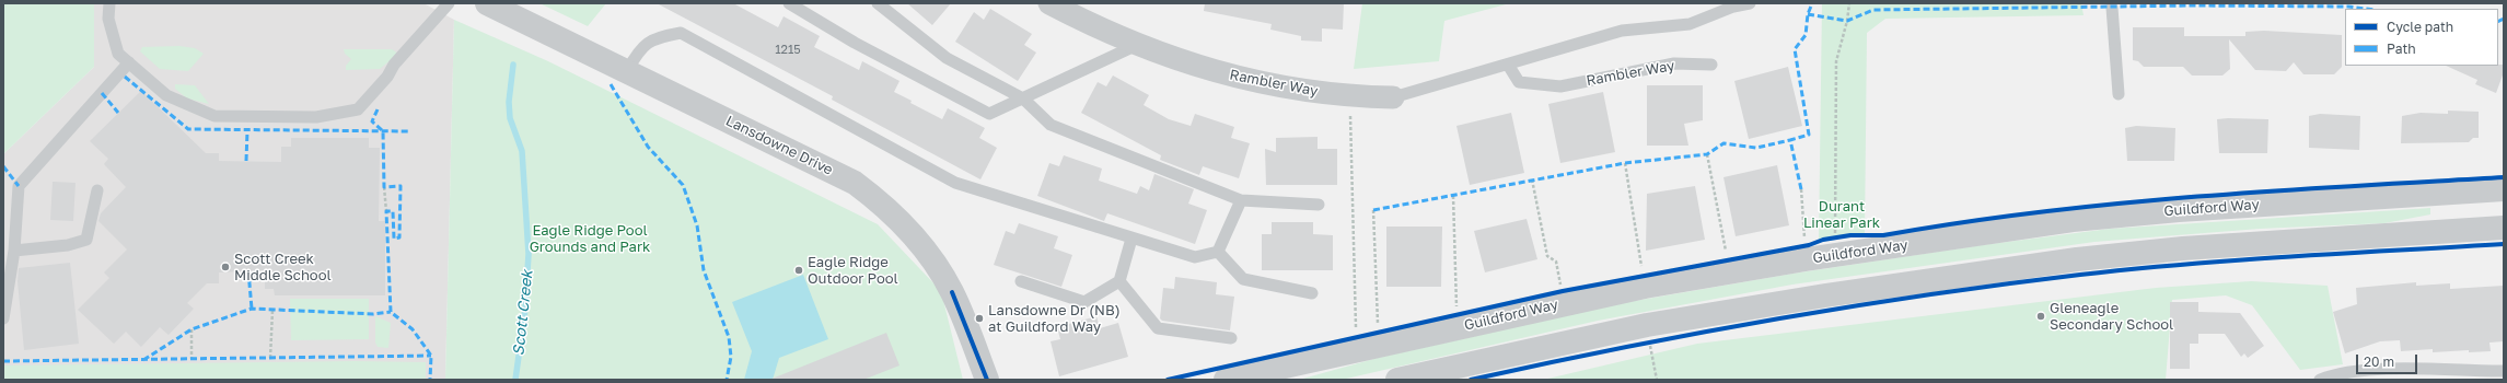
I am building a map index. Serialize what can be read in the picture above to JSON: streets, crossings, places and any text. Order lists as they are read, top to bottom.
{
  "streets": {
    "main road": ["Guildford Way"],
    "street": ["Rambler Way", "Lansdowne Drive"]
  },
  "water": ["Scott Creek"],
  "parks": ["Durant Linear Park", "Eagle Ridge Pool Grounds and Park"],
  "places": [
    "Scott Creek Middle School",
    "Eagle Ridge Outdoor Pool",
    "Gleneagle Secondary School",
    "Lansdowne Dr (NB) at Guildford Way"
  ],
  "house_numbers": ["1215"],
  "legend": ["Cycle path", "Path"],
  "scale_bar": "20 m"
}
